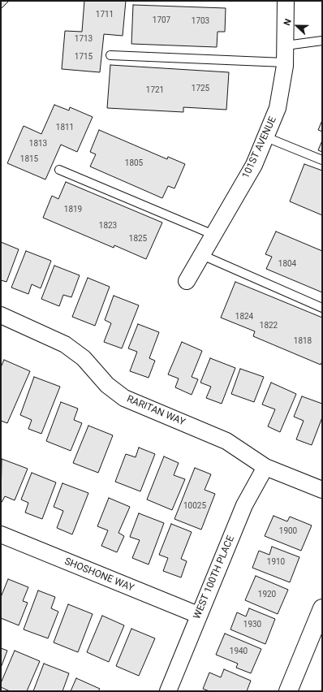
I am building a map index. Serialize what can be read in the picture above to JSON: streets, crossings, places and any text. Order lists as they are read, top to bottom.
{
  "streets": {
    "street": [
      "101ST AVENUE",
      "RARITAN WAY",
      "SHOSHONE WAY",
      "WEST 100TH PLACE"
    ]
  },
  "crossings": [
    ["RARITAN WAY", "WEST 100TH PLACE"],
    ["SHOSHONE WAY", "WEST 100TH PLACE"]
  ],
  "house_numbers": [
    "1711",
    "1707",
    "1703",
    "1713",
    "1715",
    "1725",
    "1721",
    "1811",
    "1813",
    "1815",
    "1805",
    "1819",
    "1823",
    "1825",
    "1804",
    "1824",
    "1822",
    "1818",
    "10025",
    "1900",
    "1910",
    "1920",
    "1930",
    "1940"
  ],
  "north": "left"
}
